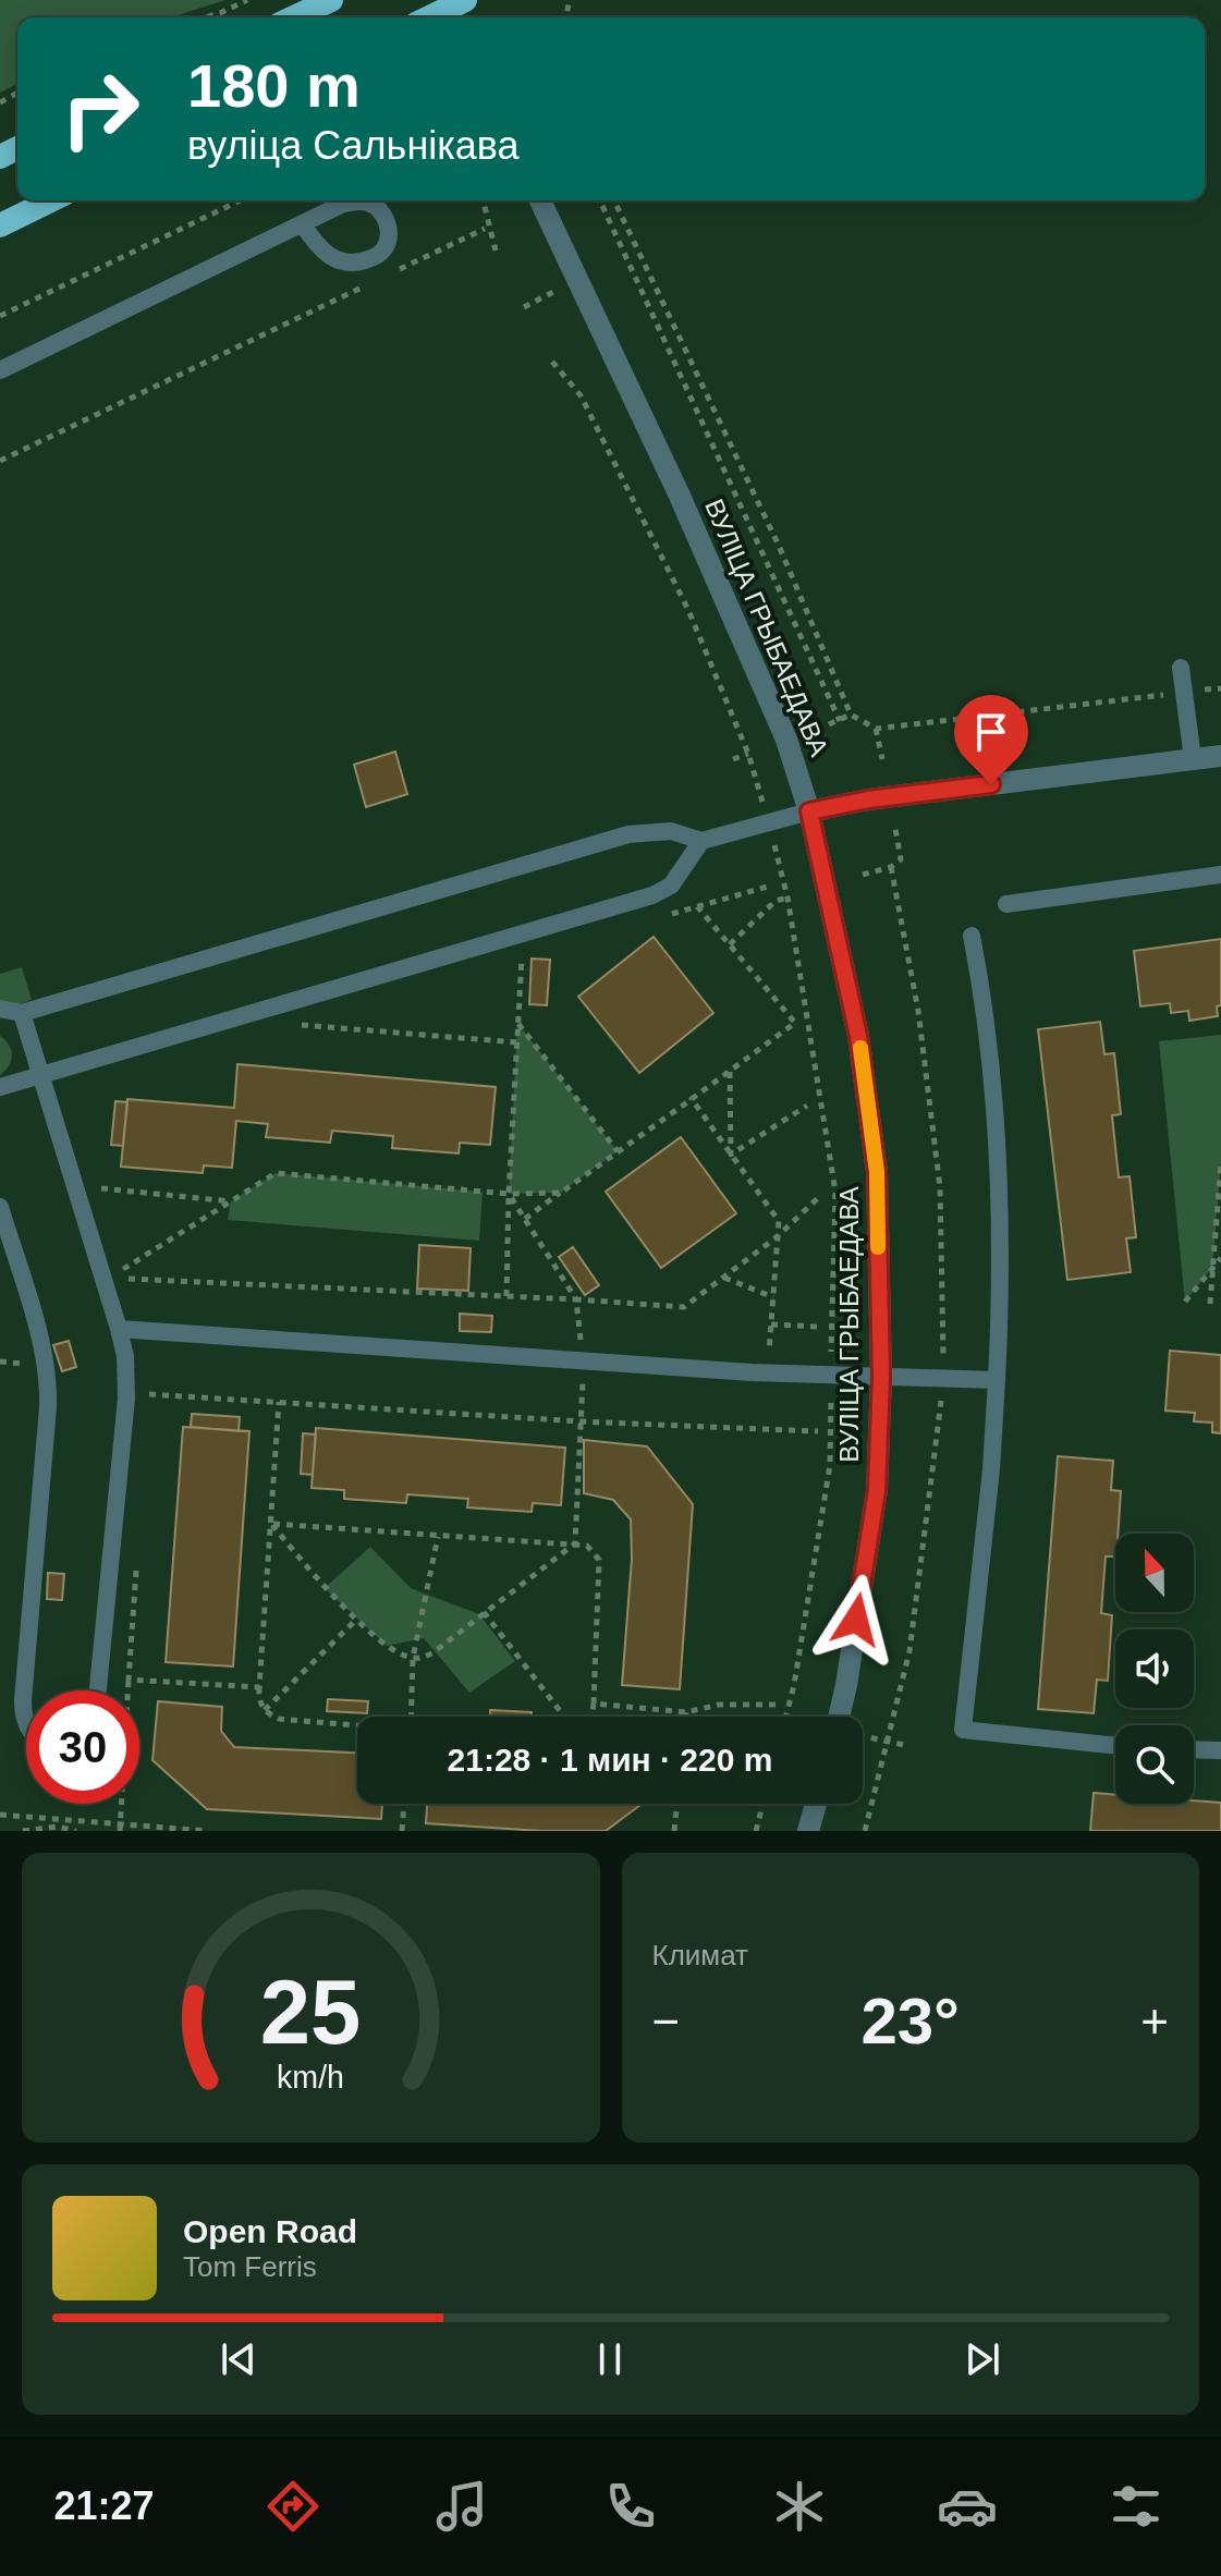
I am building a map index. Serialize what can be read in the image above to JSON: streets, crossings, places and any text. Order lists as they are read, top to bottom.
{
  "streets": {
    "street": ["ВУЛІЦА ГРЫБАЕДАВА"]
  },
  "north": "top",
  "page": {
    "turn": ["180 m", "вуліца Сальнікава"],
    "limit": "30",
    "trip": "21:28 · 1 мин · 220 m",
    "tile": "Климат",
    "heat": ["−", "23°", "+"],
    "song": ["Open Road", "Tom Ferris"],
    "tabs": "21:27",
    "gauge": ["25", "km/h"]
  }
}
